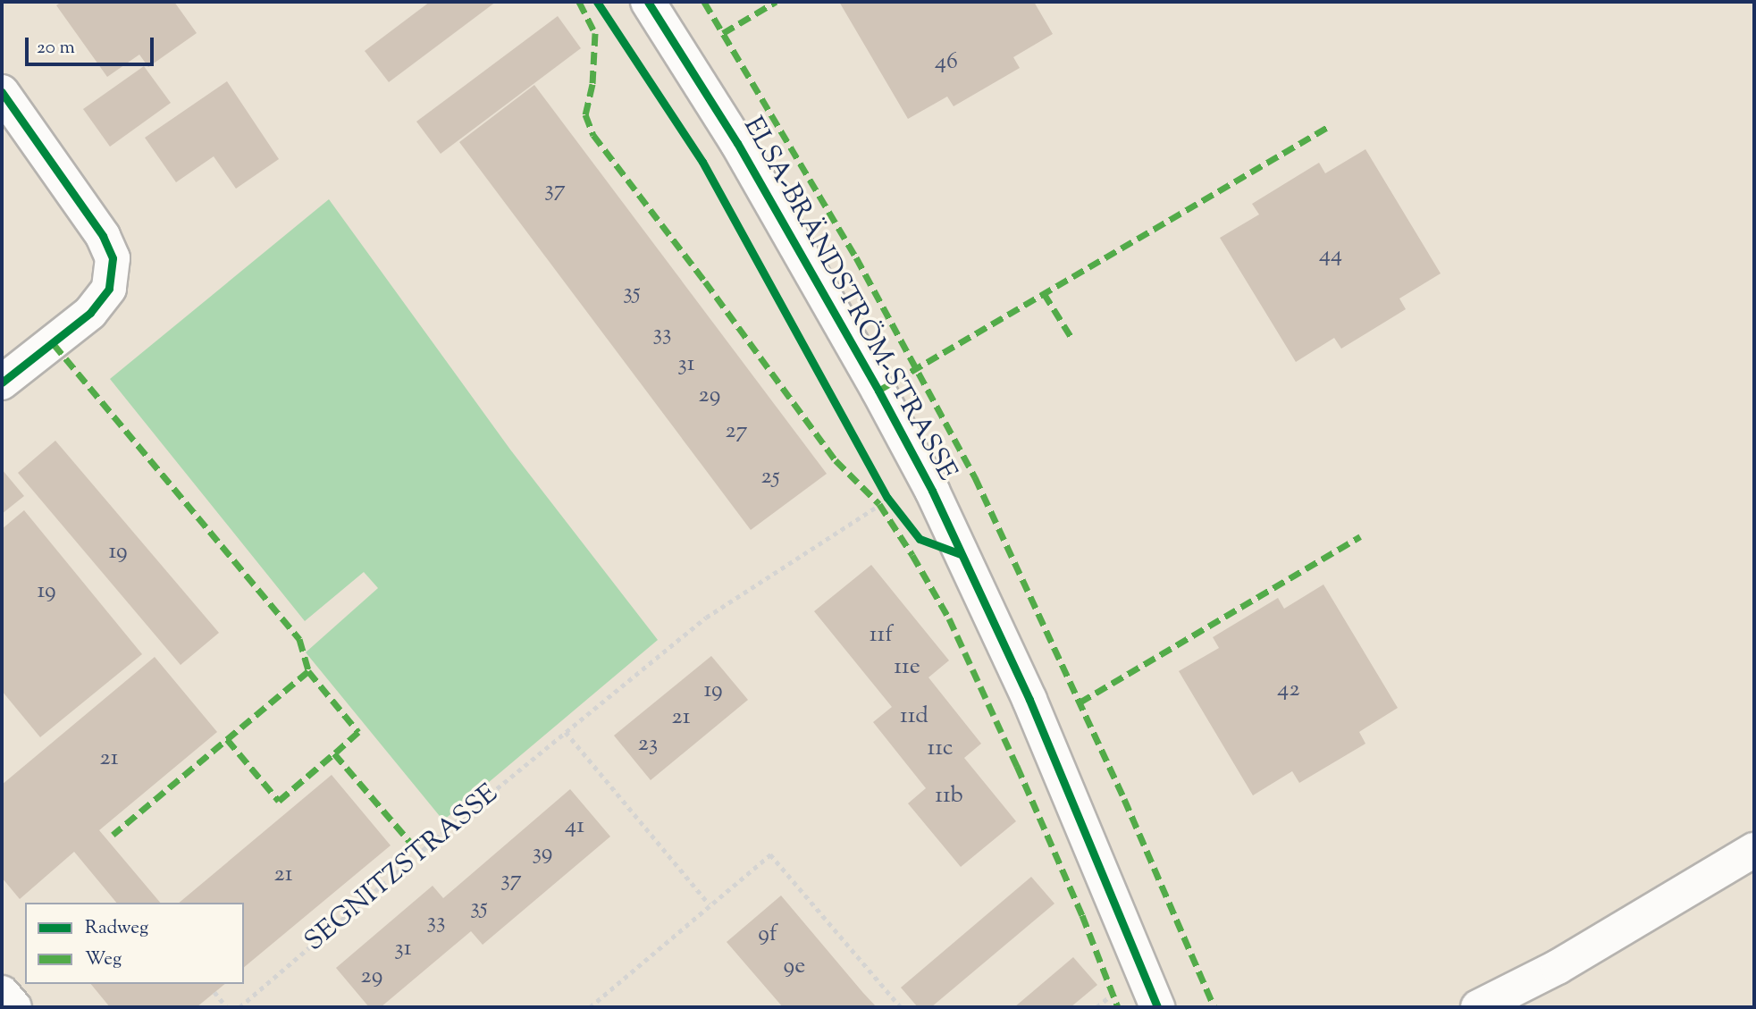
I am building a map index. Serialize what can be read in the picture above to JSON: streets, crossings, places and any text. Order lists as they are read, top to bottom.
{
  "streets": {
    "street": ["ELSA-BRÄNDSTRÖM-STRASSE"],
    "path": ["SEGNITZSTRASSE"]
  },
  "crossings": [
    ["ELSA-BRÄNDSTRÖM-STRASSE", "SEGNITZSTRASSE"]
  ],
  "house_numbers": [
    "46",
    "37",
    "44",
    "35",
    "33",
    "31",
    "29",
    "27",
    "25",
    "19",
    "19",
    "11f",
    "11e",
    "42",
    "19",
    "11d",
    "21",
    "23",
    "11c",
    "21",
    "11b",
    "41",
    "39",
    "21",
    "37",
    "35",
    "33",
    "9f",
    "31",
    "9e",
    "29"
  ],
  "legend": ["Radweg", "Weg"],
  "scale_bar": "20 m"
}
